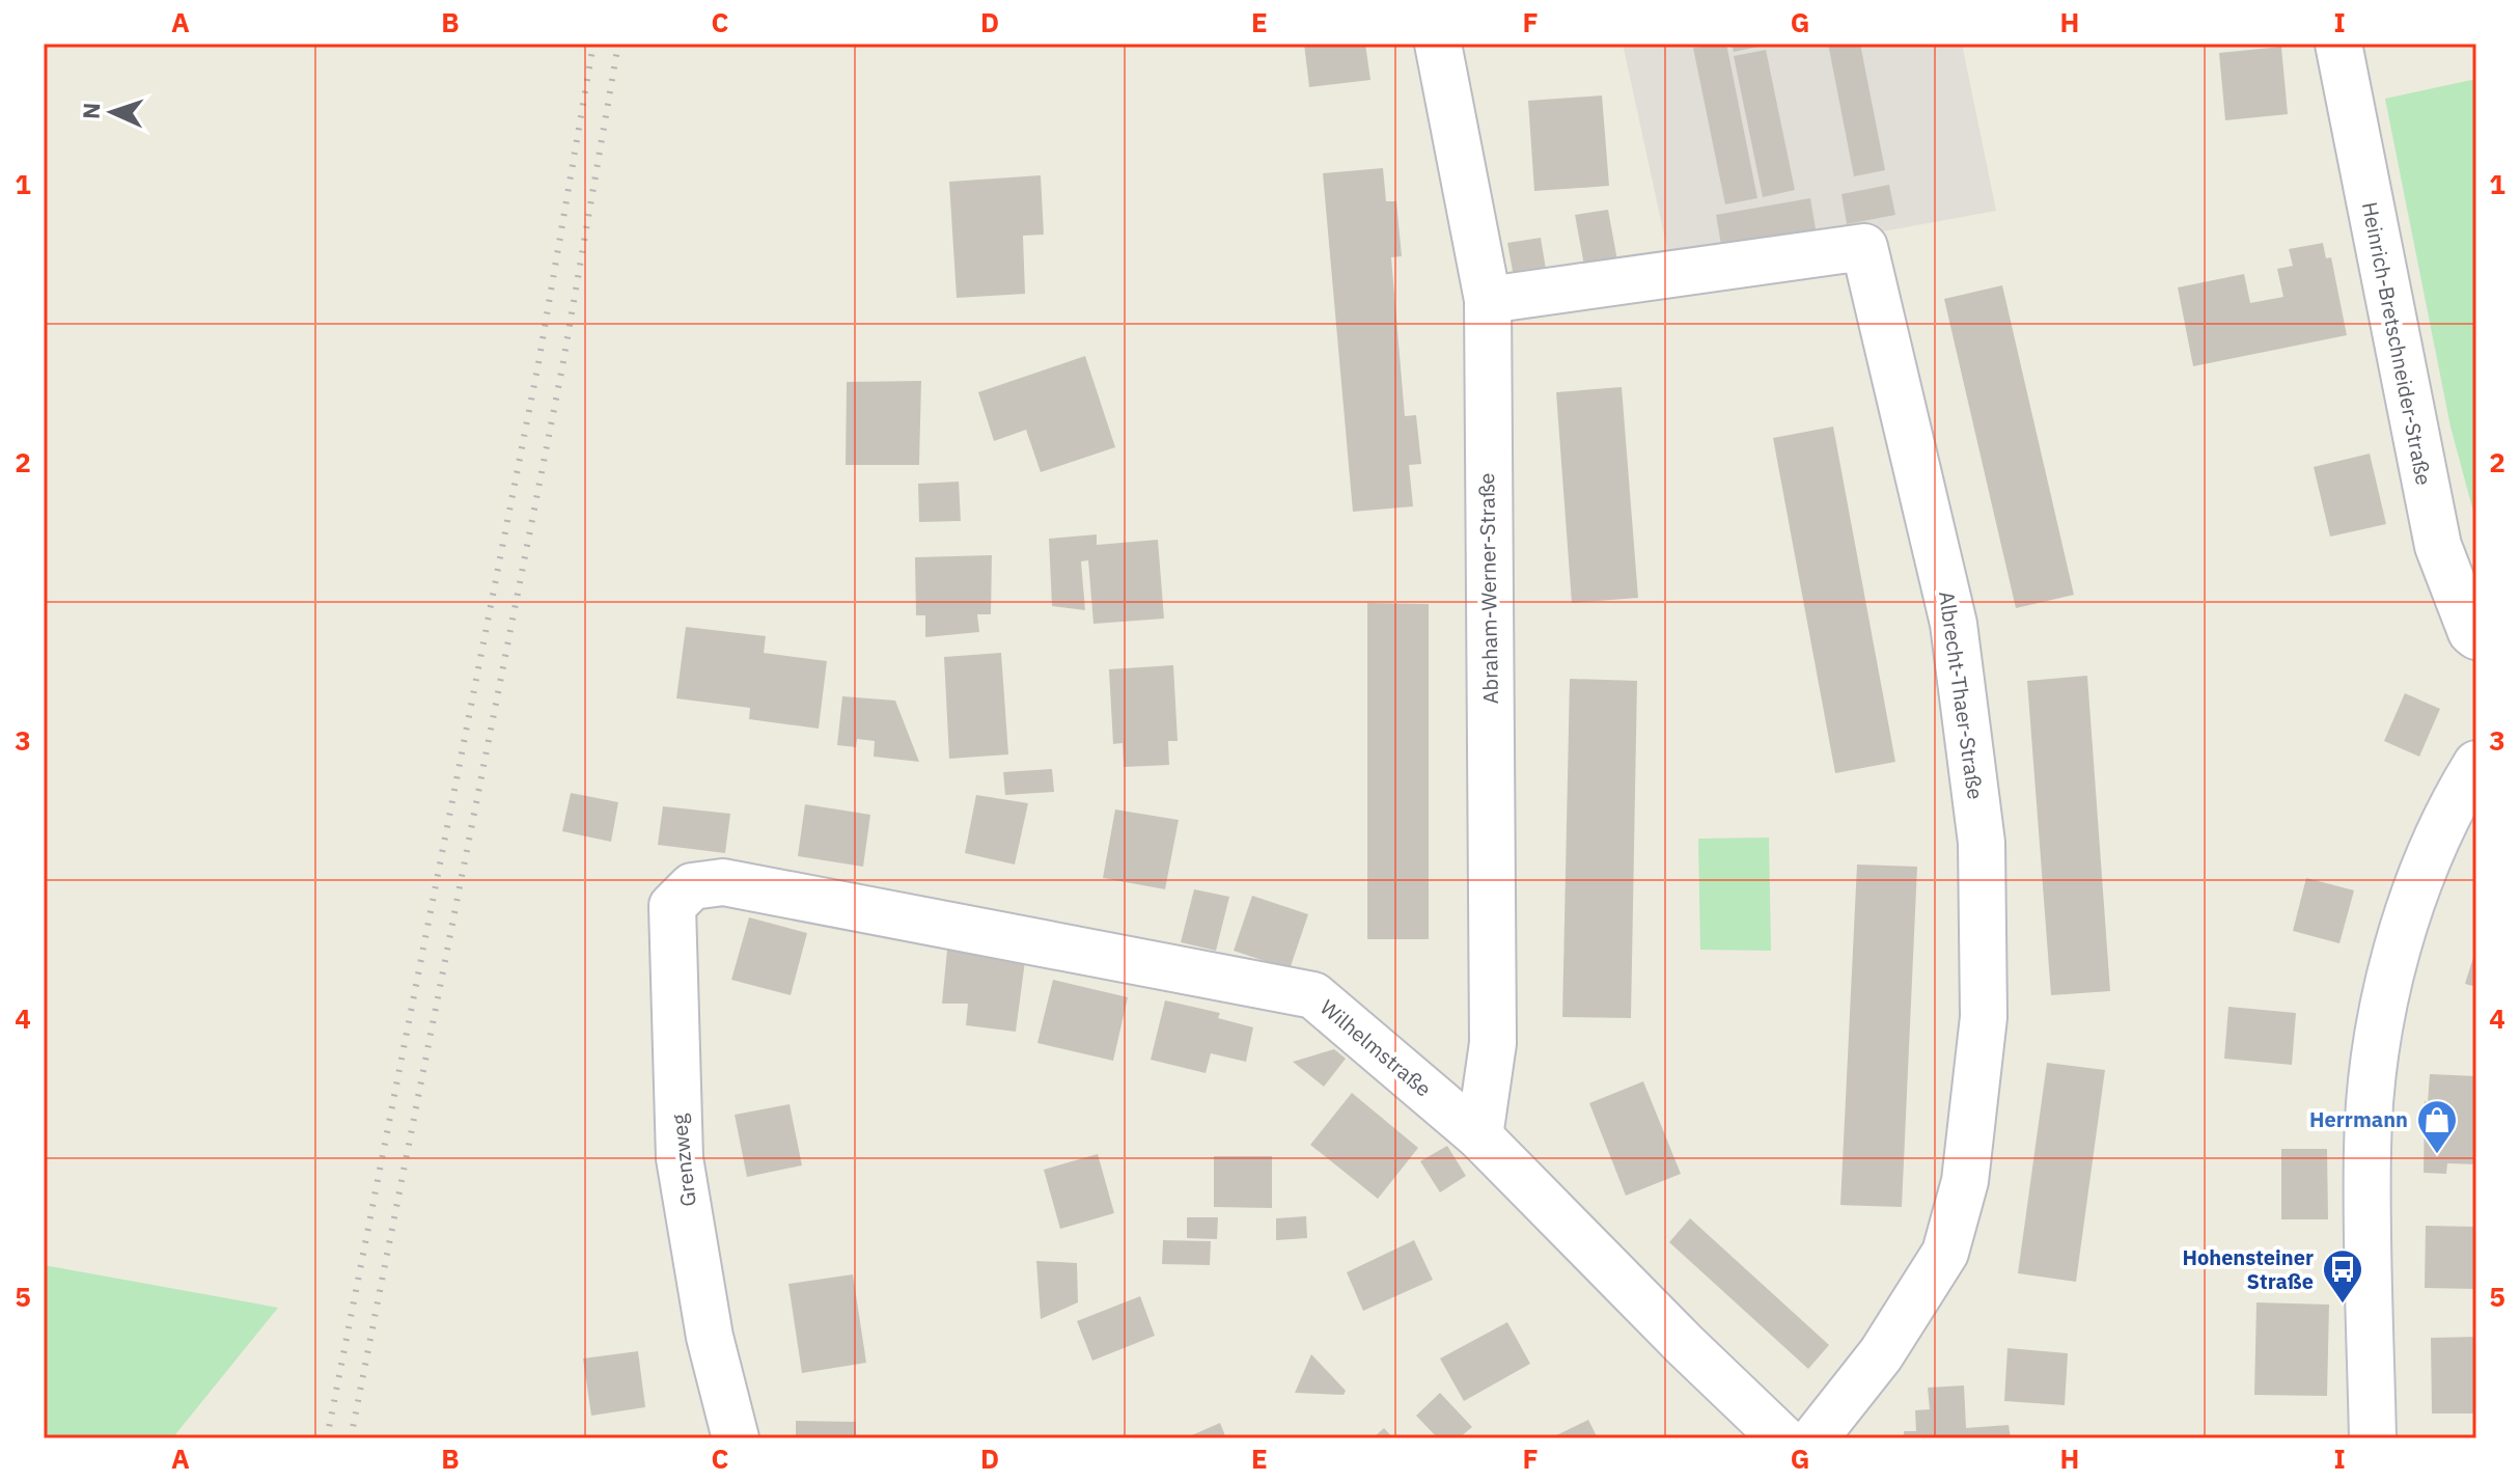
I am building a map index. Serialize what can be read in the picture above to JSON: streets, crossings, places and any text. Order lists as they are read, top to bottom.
{
  "streets": {
    "street": [
      "Heinrich-Bretschneider-Straße",
      "Abraham-Werner-Straße",
      "Albrecht-Thaer-Straße",
      "Wilhelmstraße",
      "Grenzweg"
    ]
  },
  "crossings": [
    ["Abraham-Werner-Straße", "Albrecht-Thaer-Straße"],
    ["Abraham-Werner-Straße", "Wilhelmstraße"],
    ["Wilhelmstraße", "Grenzweg"]
  ],
  "places": {
    "shop": ["Herrmann"],
    "bus stop": ["Hohensteiner Straße"]
  },
  "north": "left",
  "grid": {
    "columns": [
      "A",
      "B",
      "C",
      "D",
      "E",
      "F",
      "G",
      "H",
      "I"
    ],
    "rows": [
      "1",
      "2",
      "3",
      "4",
      "5"
    ]
  }
}
